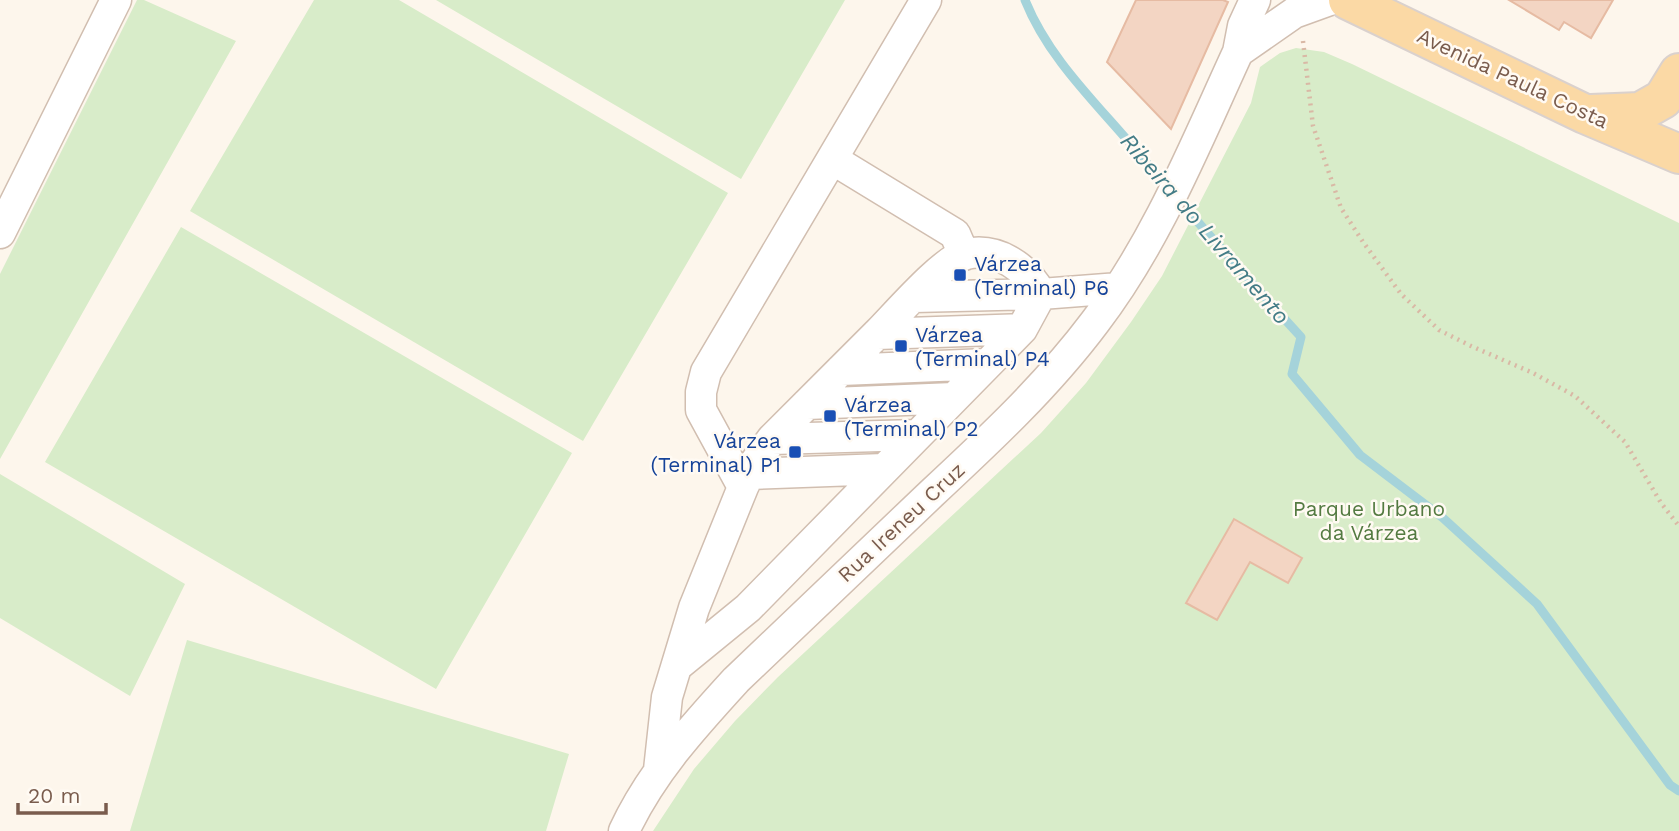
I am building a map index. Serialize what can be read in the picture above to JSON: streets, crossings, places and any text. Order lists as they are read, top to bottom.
{
  "streets": {
    "main road": ["Avenida Paula Costa"],
    "street": ["Rua Ireneu Cruz"]
  },
  "water": ["Ribeira do Livramento"],
  "parks": ["Parque Urbano da Várzea"],
  "places": {
    "transit": [
      "Várzea (Terminal) P6",
      "Várzea (Terminal) P4",
      "Várzea (Terminal) P2",
      "Várzea (Terminal) P1"
    ]
  },
  "scale_bar": "20 m"
}
